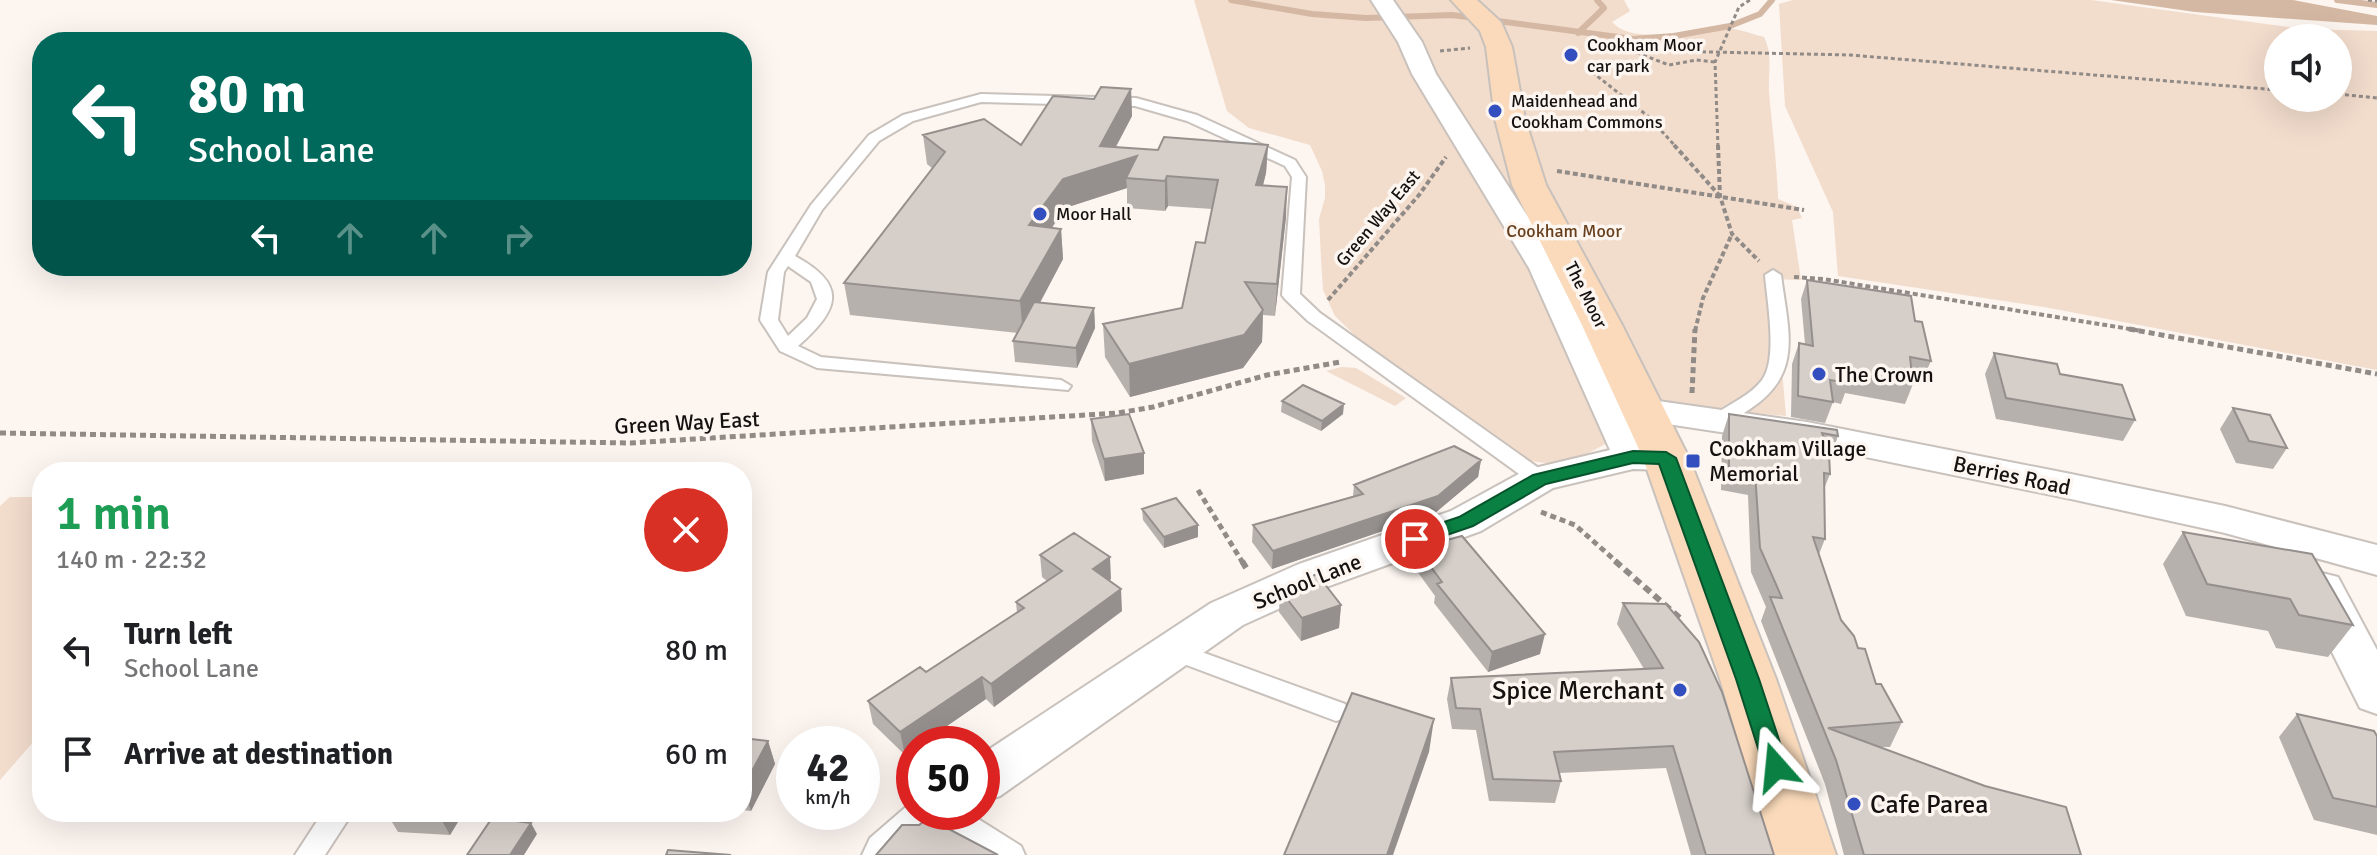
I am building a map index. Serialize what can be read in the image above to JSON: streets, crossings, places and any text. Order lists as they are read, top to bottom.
{
  "streets": {
    "main road": ["The Moor"],
    "street": ["Berries Road", "School Lane"],
    "path": ["Green Way East"]
  },
  "crossings": [
    ["The Moor", "Berries Road"],
    ["The Moor", "School Lane"]
  ],
  "parks": ["Cookham Moor"],
  "places": {
    "other": [
      "Cookham Moor car park",
      "Maidenhead and Cookham Commons",
      "Moor Hall",
      "The Crown",
      "Spice Merchant",
      "Cafe Parea"
    ],
    "transit": ["Cookham Village Memorial"]
  },
  "page": {
    "turn": ["80 m", "School Lane"],
    "heading": ["1 min", "140 m · 22:32"],
    "list": [
      {
        "name": "Turn left",
        "note": "School Lane",
        "value": "80 m"
      },
      {
        "name": "Arrive at destination",
        "value": "60 m"
      }
    ],
    "speed": "42 km/h",
    "limit": "50"
  }
}
